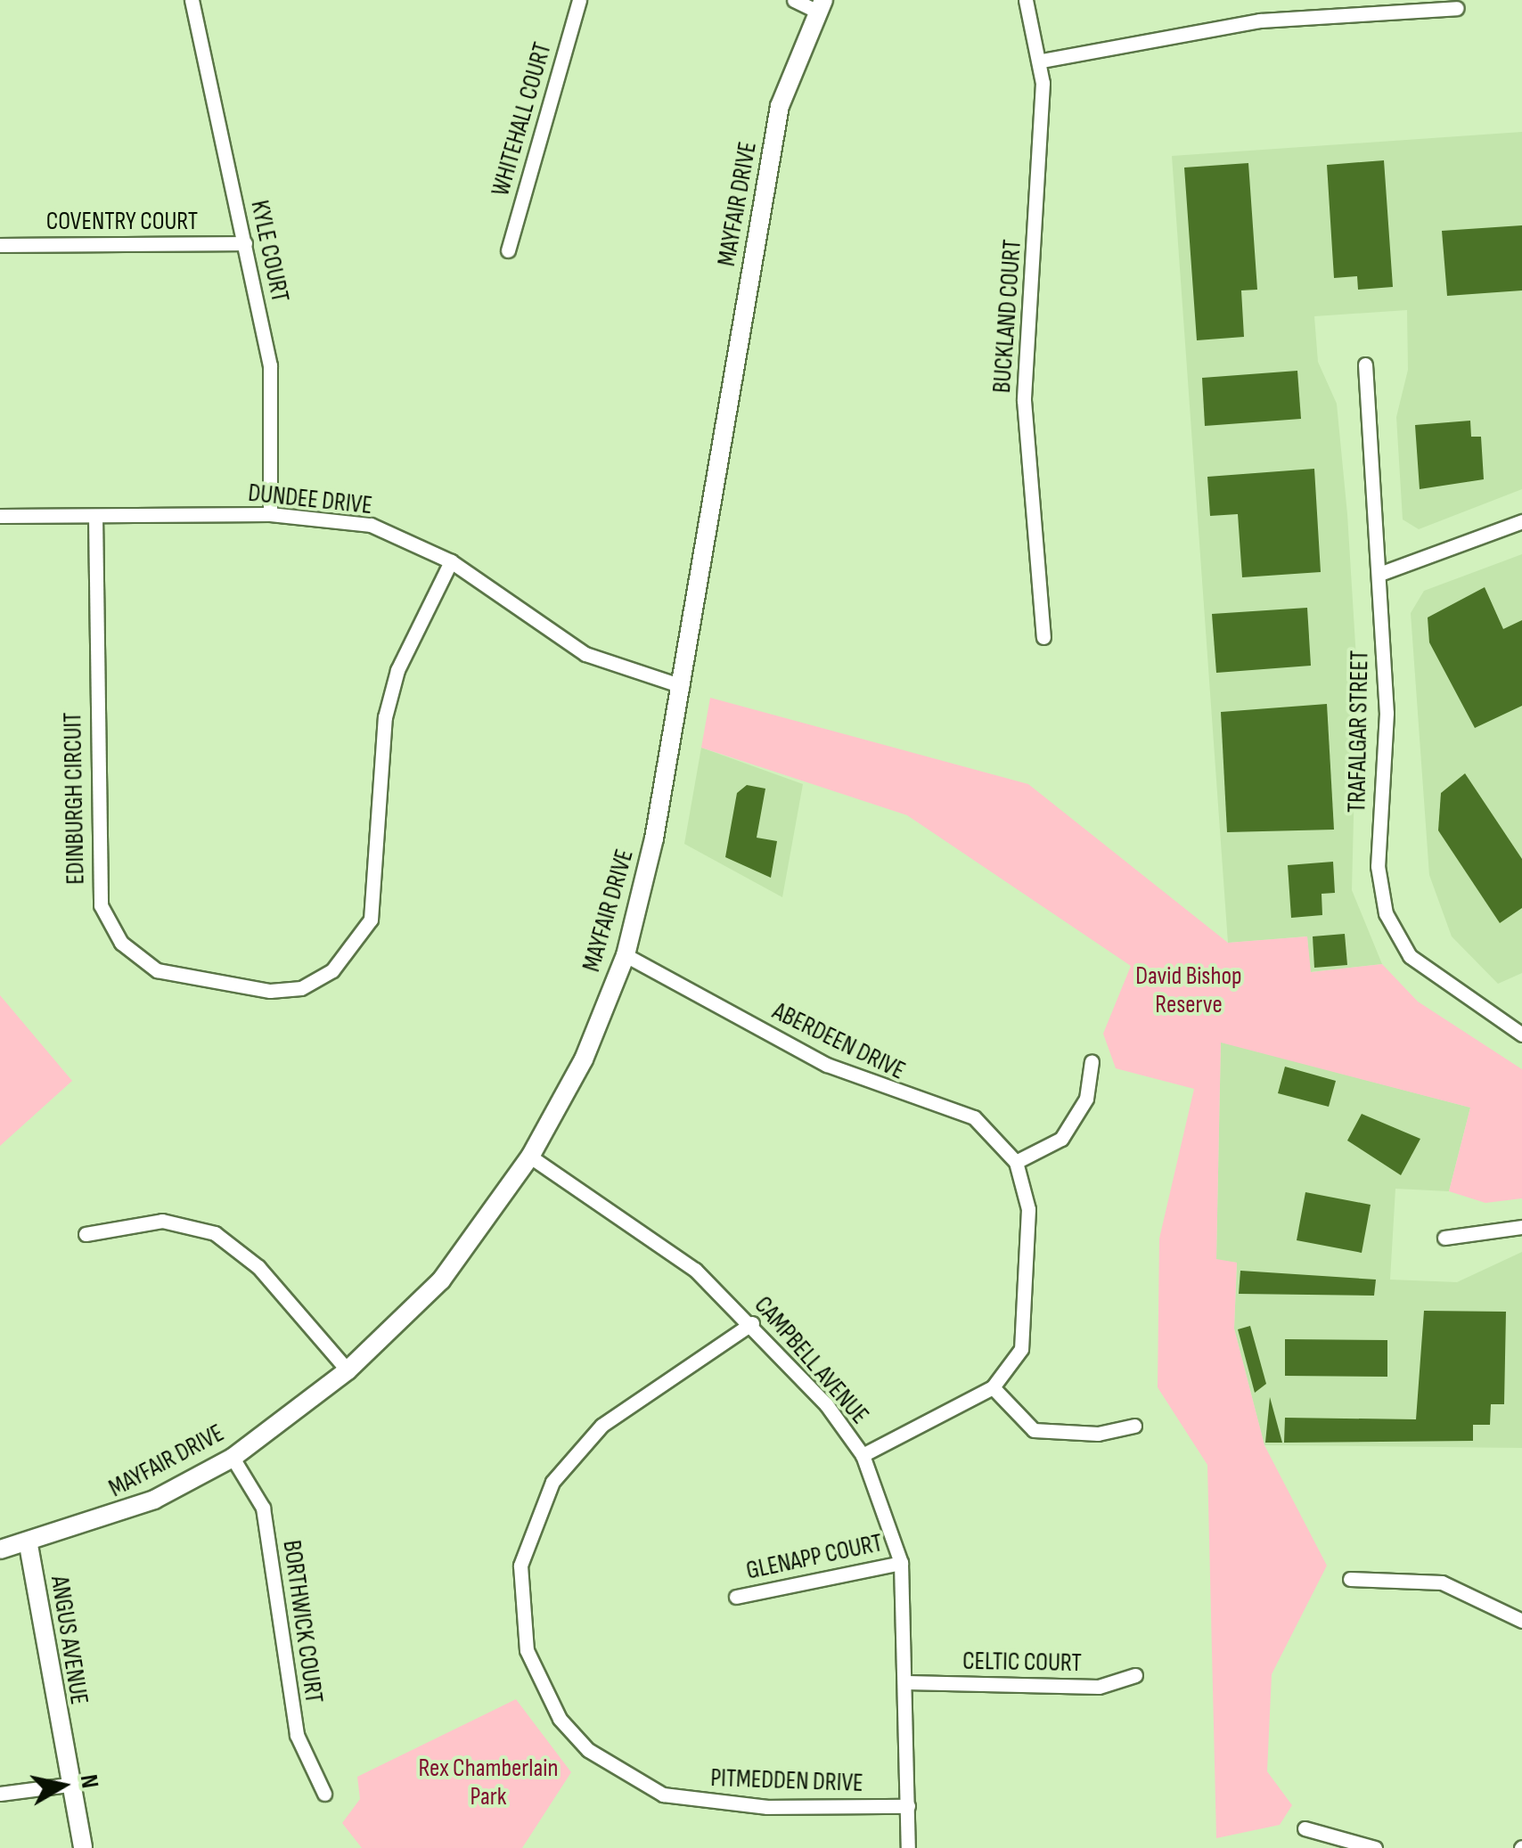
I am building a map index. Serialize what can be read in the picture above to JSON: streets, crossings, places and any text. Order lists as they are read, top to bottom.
{
  "streets": {
    "street": [
      "WHITEHALL COURT",
      "MAYFAIR DRIVE",
      "COVENTRY COURT",
      "KYLE COURT",
      "BUCKLAND COURT",
      "DUNDEE DRIVE",
      "TRAFALGAR STREET",
      "EDINBURGH CIRCUIT",
      "ABERDEEN DRIVE",
      "CAMPBELL AVENUE",
      "GLENAPP COURT",
      "BORTHWICK COURT",
      "ANGUS AVENUE",
      "CELTIC COURT",
      "PITMEDDEN DRIVE"
    ]
  },
  "crossings": [
    ["MAYFAIR DRIVE", "DUNDEE DRIVE"],
    ["MAYFAIR DRIVE", "ABERDEEN DRIVE"],
    ["MAYFAIR DRIVE", "CAMPBELL AVENUE"],
    ["MAYFAIR DRIVE", "BORTHWICK COURT"],
    ["MAYFAIR DRIVE", "ANGUS AVENUE"],
    ["COVENTRY COURT", "KYLE COURT"],
    ["KYLE COURT", "DUNDEE DRIVE"],
    ["DUNDEE DRIVE", "EDINBURGH CIRCUIT"],
    ["ABERDEEN DRIVE", "CAMPBELL AVENUE"],
    ["CAMPBELL AVENUE", "GLENAPP COURT"],
    ["CAMPBELL AVENUE", "CELTIC COURT"],
    ["CAMPBELL AVENUE", "PITMEDDEN DRIVE"]
  ],
  "parks": ["David Bishop Reserve", "Rex Chamberlain Park"],
  "north": "right"
}
